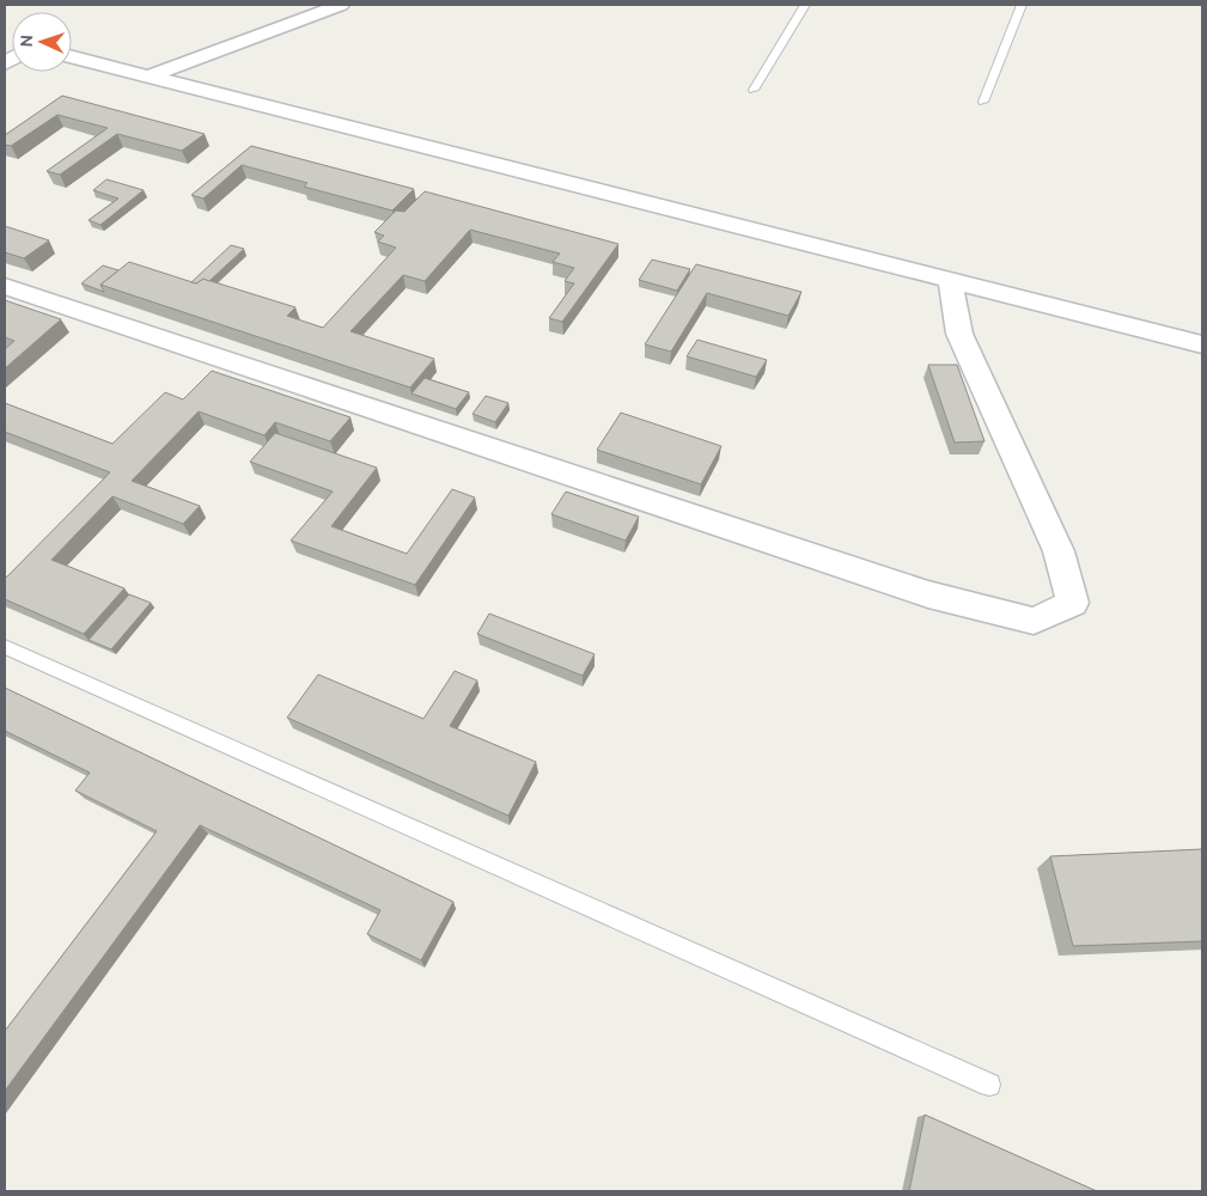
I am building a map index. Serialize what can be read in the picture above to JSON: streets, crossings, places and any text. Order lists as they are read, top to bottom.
{
  "north": "left"
}
